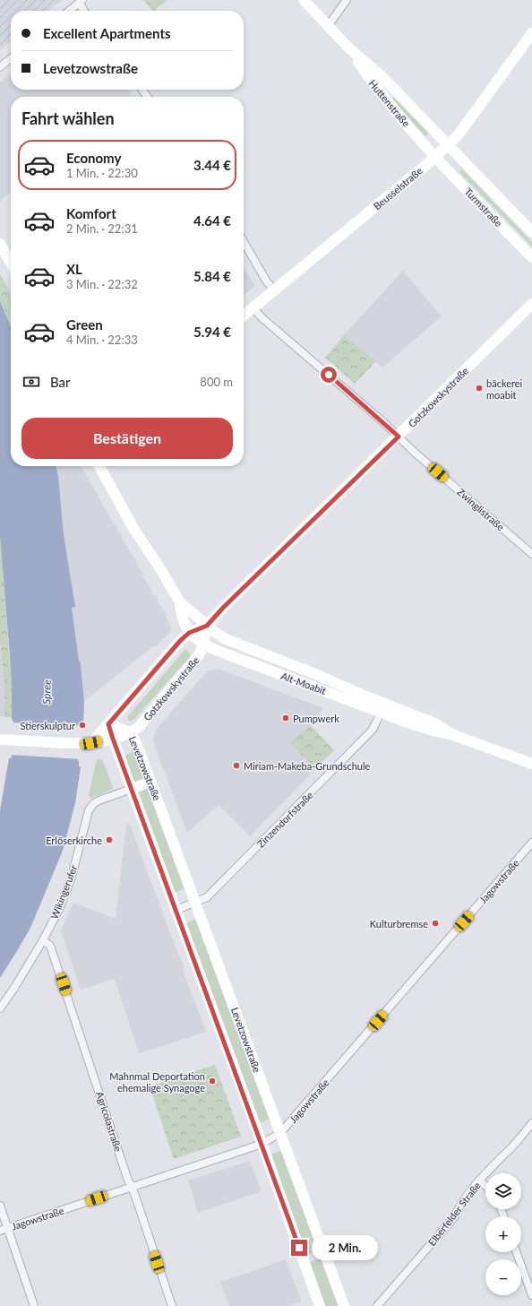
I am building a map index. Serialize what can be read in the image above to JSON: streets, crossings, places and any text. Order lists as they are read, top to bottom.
{
  "streets": {
    "main road": [
      "Huttenstraße",
      "Beusselstraße",
      "Turmstraße",
      "Gotzkowskystraße",
      "Alt-Moabit",
      "Levetzowstraße"
    ],
    "street": [
      "Zwinglistraße",
      "Zinzendorfstraße",
      "Jagowstraße",
      "Wikingerufer",
      "Agricolastraße",
      "Elberfelder Straße"
    ]
  },
  "crossings": [
    ["Huttenstraße", "Beusselstraße"],
    ["Huttenstraße", "Turmstraße"],
    ["Beusselstraße", "Turmstraße"],
    ["Beusselstraße", "Zwinglistraße"],
    ["Gotzkowskystraße", "Zwinglistraße"],
    ["Gotzkowskystraße", "Alt-Moabit"],
    ["Gotzkowskystraße", "Levetzowstraße"],
    ["Alt-Moabit", "Zinzendorfstraße"],
    ["Levetzowstraße", "Zinzendorfstraße"],
    ["Levetzowstraße", "Jagowstraße"],
    ["Levetzowstraße", "Wikingerufer"],
    ["Jagowstraße", "Agricolastraße"],
    ["Wikingerufer", "Agricolastraße"]
  ],
  "water": ["Spree"],
  "places": [
    "bäckerei moabit",
    "Pumpwerk",
    "Stierskulptur",
    "Miriam-Makeba-Grundschule",
    "Erlöserkirche",
    "Kulturbremse",
    "Mahnmal Deportation ehemalige Synagoge"
  ],
  "page": {
    "banner": ["Excellent Apartments", "Levetzowstraße"],
    "heading": "Fahrt wählen",
    "list": [
      {
        "name": "Economy",
        "note": "1 Min. · 22:30",
        "value": "3.44 €"
      },
      {
        "name": "Komfort",
        "note": "2 Min. · 22:31",
        "value": "4.64 €"
      },
      {
        "name": "XL",
        "note": "3 Min. · 22:32",
        "value": "5.84 €"
      },
      {
        "name": "Green",
        "note": "4 Min. · 22:33",
        "value": "5.94 €"
      }
    ],
    "pay": ["Bar", "800 m"],
    "buttons": "Bestätigen",
    "map_buttons": ["+", "−"],
    "bubble": "2 Min."
  }
}
